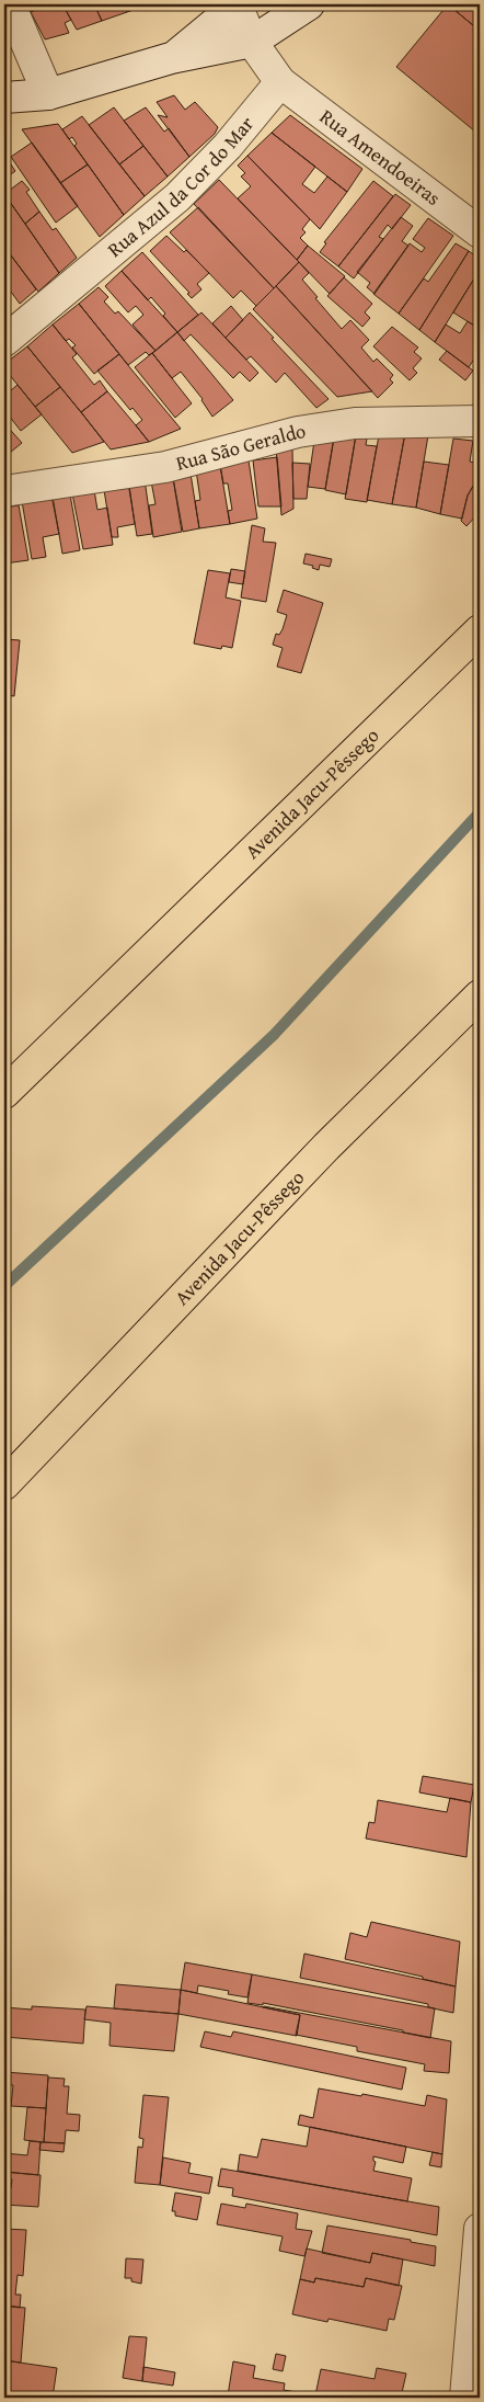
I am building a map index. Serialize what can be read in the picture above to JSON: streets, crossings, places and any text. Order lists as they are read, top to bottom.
{
  "streets": {
    "highway": ["Avenida Jacu-Pêssego"],
    "street": ["Rua Amendoeiras", "Rua Azul da Cor do Mar", "Rua São Geraldo"]
  },
  "crossings": [
    ["Rua Amendoeiras", "Rua Azul da Cor do Mar"]
  ]
}
